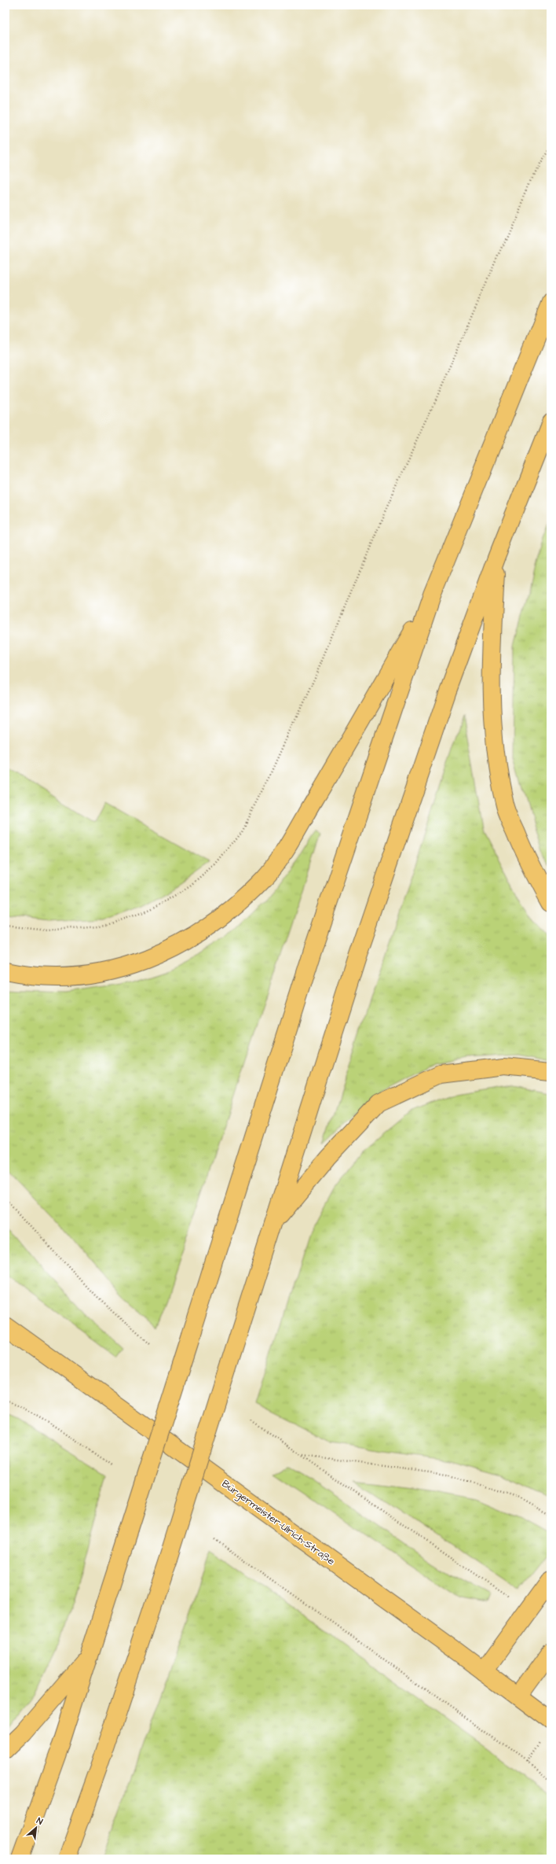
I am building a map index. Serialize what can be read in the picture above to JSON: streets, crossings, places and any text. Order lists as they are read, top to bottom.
{
  "streets": {
    "main road": ["Bürgermeister-Ulrich-Straße"]
  },
  "north": "top right"
}
